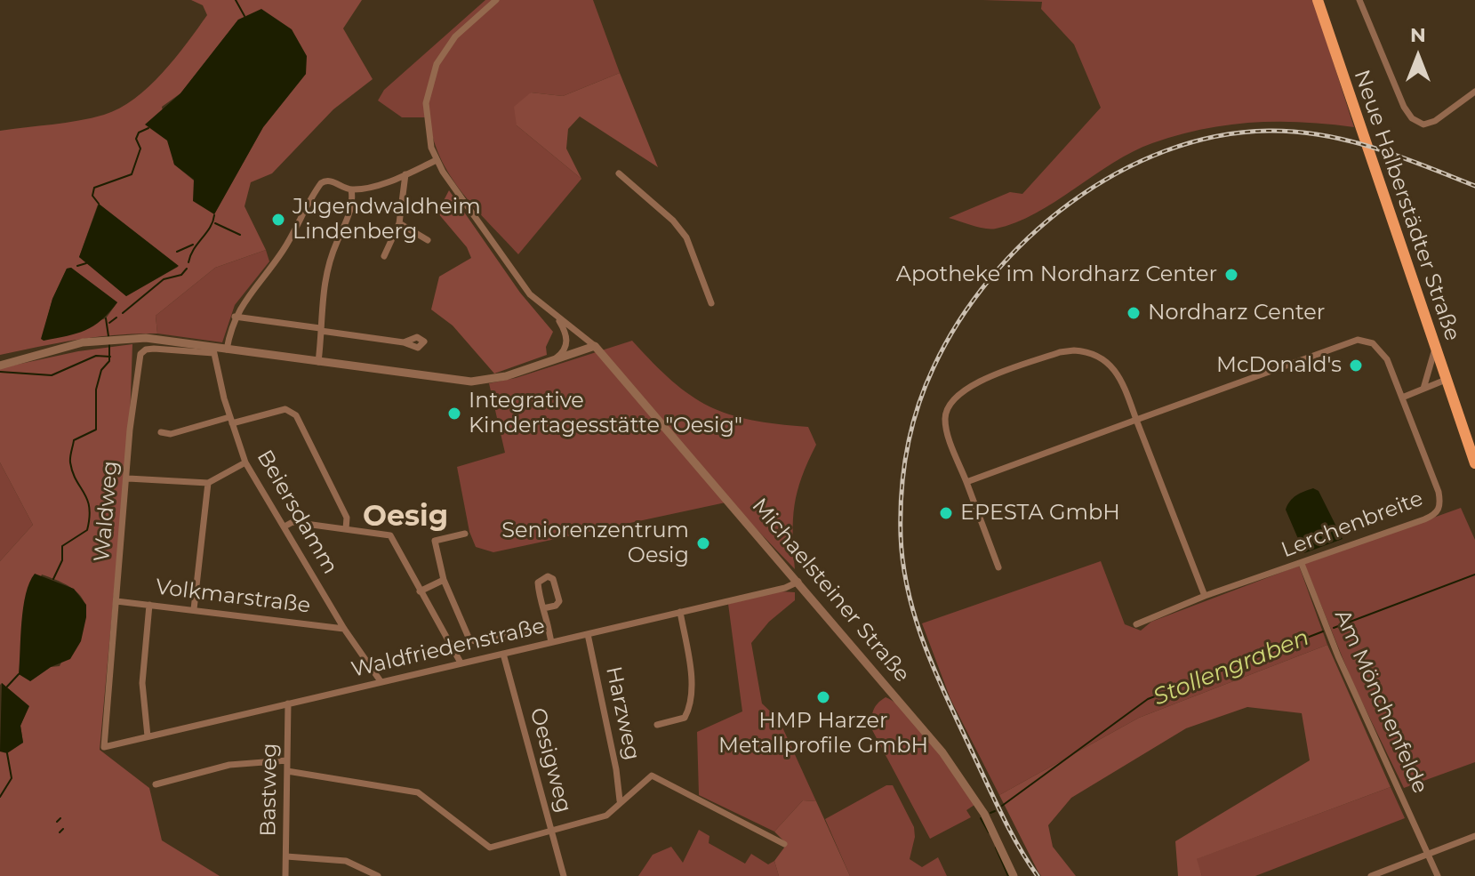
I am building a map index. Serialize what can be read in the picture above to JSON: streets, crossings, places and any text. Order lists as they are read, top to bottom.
{
  "streets": {
    "main road": ["Neue Halberstädter Straße"],
    "street": [
      "Waldweg",
      "Beiersdamm",
      "Lerchenbreite",
      "Michaelsteiner Straße",
      "Volkmarstraße",
      "Waldfriedenstraße",
      "Am Mönchenfelde",
      "Harzweg",
      "Oesigweg",
      "Bastweg"
    ]
  },
  "crossings": [
    ["Waldweg", "Beiersdamm"],
    ["Waldweg", "Volkmarstraße"],
    ["Waldweg", "Waldfriedenstraße"],
    ["Beiersdamm", "Volkmarstraße"],
    ["Beiersdamm", "Waldfriedenstraße"],
    ["Lerchenbreite", "Am Mönchenfelde"],
    ["Michaelsteiner Straße", "Waldfriedenstraße"],
    ["Waldfriedenstraße", "Harzweg"],
    ["Waldfriedenstraße", "Oesigweg"],
    ["Waldfriedenstraße", "Bastweg"],
    ["Harzweg", "Oesigweg"],
    ["Harzweg", "Bastweg"]
  ],
  "districts": ["Oesig"],
  "water": ["Stollengraben"],
  "places": [
    "Jugendwaldheim Lindenberg",
    "Apotheke im Nordharz Center",
    "Nordharz Center",
    "McDonald's",
    "Integrative Kindertagesstätte \"Oesig\"",
    "EPESTA GmbH",
    "Seniorenzentrum Oesig",
    "HMP Harzer Metallprofile GmbH"
  ],
  "north": "top"
}
